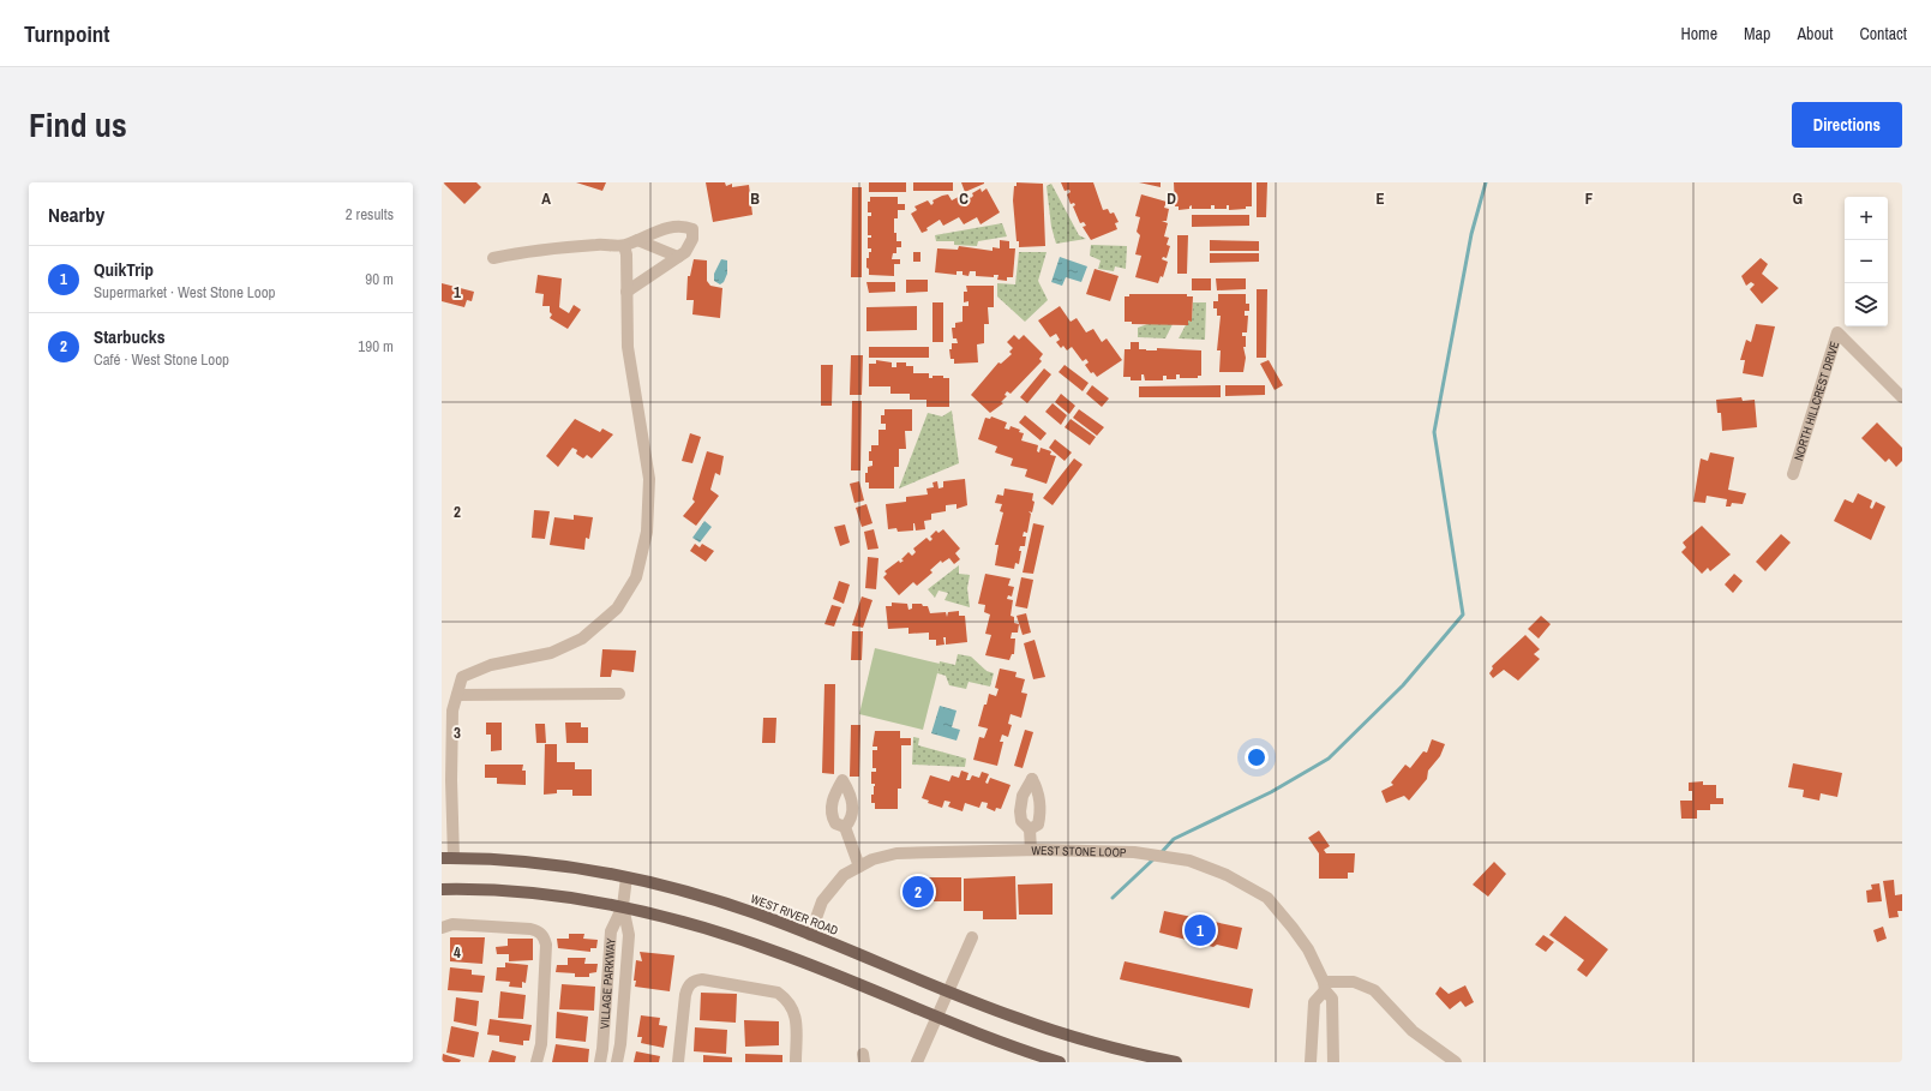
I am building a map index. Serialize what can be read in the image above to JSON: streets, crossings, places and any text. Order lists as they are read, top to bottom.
{
  "streets": {
    "main road": ["WEST RIVER ROAD"],
    "street": ["NORTH HILLCREST DRIVE", "WEST STONE LOOP", "VILLAGE PARKWAY"]
  },
  "crossings": [
    ["WEST STONE LOOP", "WEST RIVER ROAD"],
    ["WEST RIVER ROAD", "VILLAGE PARKWAY"]
  ],
  "page": {
    "header": "Turnpoint",
    "nav": [
      "Home",
      "Map",
      "About",
      "Contact"
    ],
    "title": "Find us",
    "buttons": "Directions",
    "heading": ["Nearby", "2 results"],
    "map_buttons": ["+", "−"],
    "list": [
      {
        "mark": "1",
        "name": "QuikTrip",
        "note": "Supermarket · West Stone Loop",
        "value": "90 m"
      },
      {
        "mark": "2",
        "name": "Starbucks",
        "note": "Café · West Stone Loop",
        "value": "190 m"
      }
    ],
    "pins": ["2", "1"]
  },
  "grid": {
    "columns": [
      "A",
      "B",
      "C",
      "D",
      "E",
      "F",
      "G"
    ],
    "rows": [
      "1",
      "2",
      "3",
      "4"
    ]
  }
}
